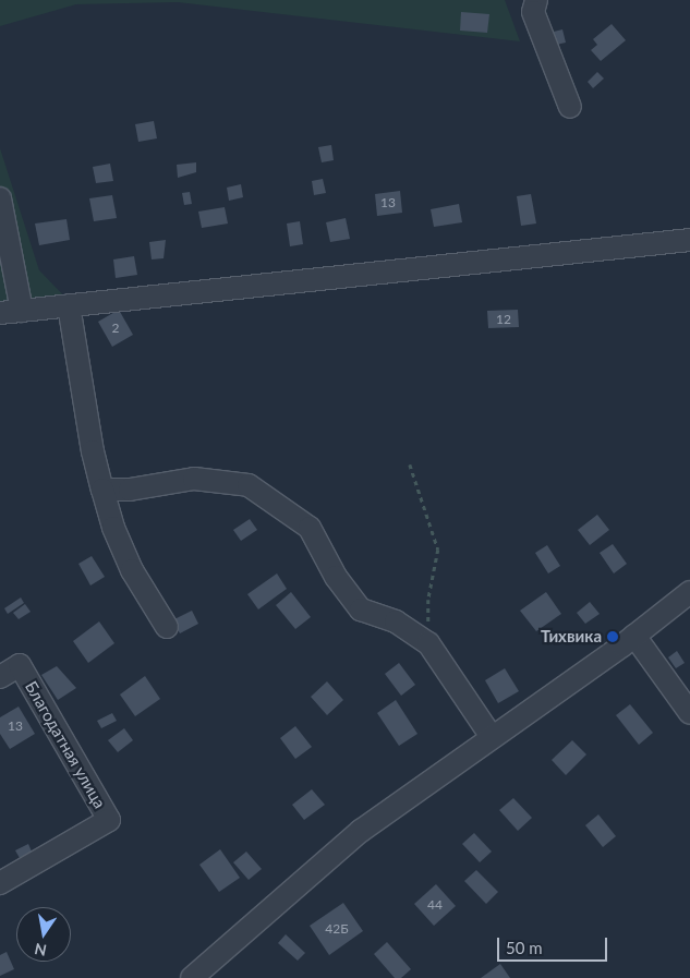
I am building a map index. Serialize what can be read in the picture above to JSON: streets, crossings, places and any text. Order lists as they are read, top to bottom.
{
  "streets": {
    "street": ["Благодатная улица"]
  },
  "places": ["Тихвика"],
  "house_numbers": [
    "13",
    "12",
    "2",
    "13",
    "44",
    "42Б"
  ],
  "scale_bar": "50 m",
  "north": "bottom"
}
